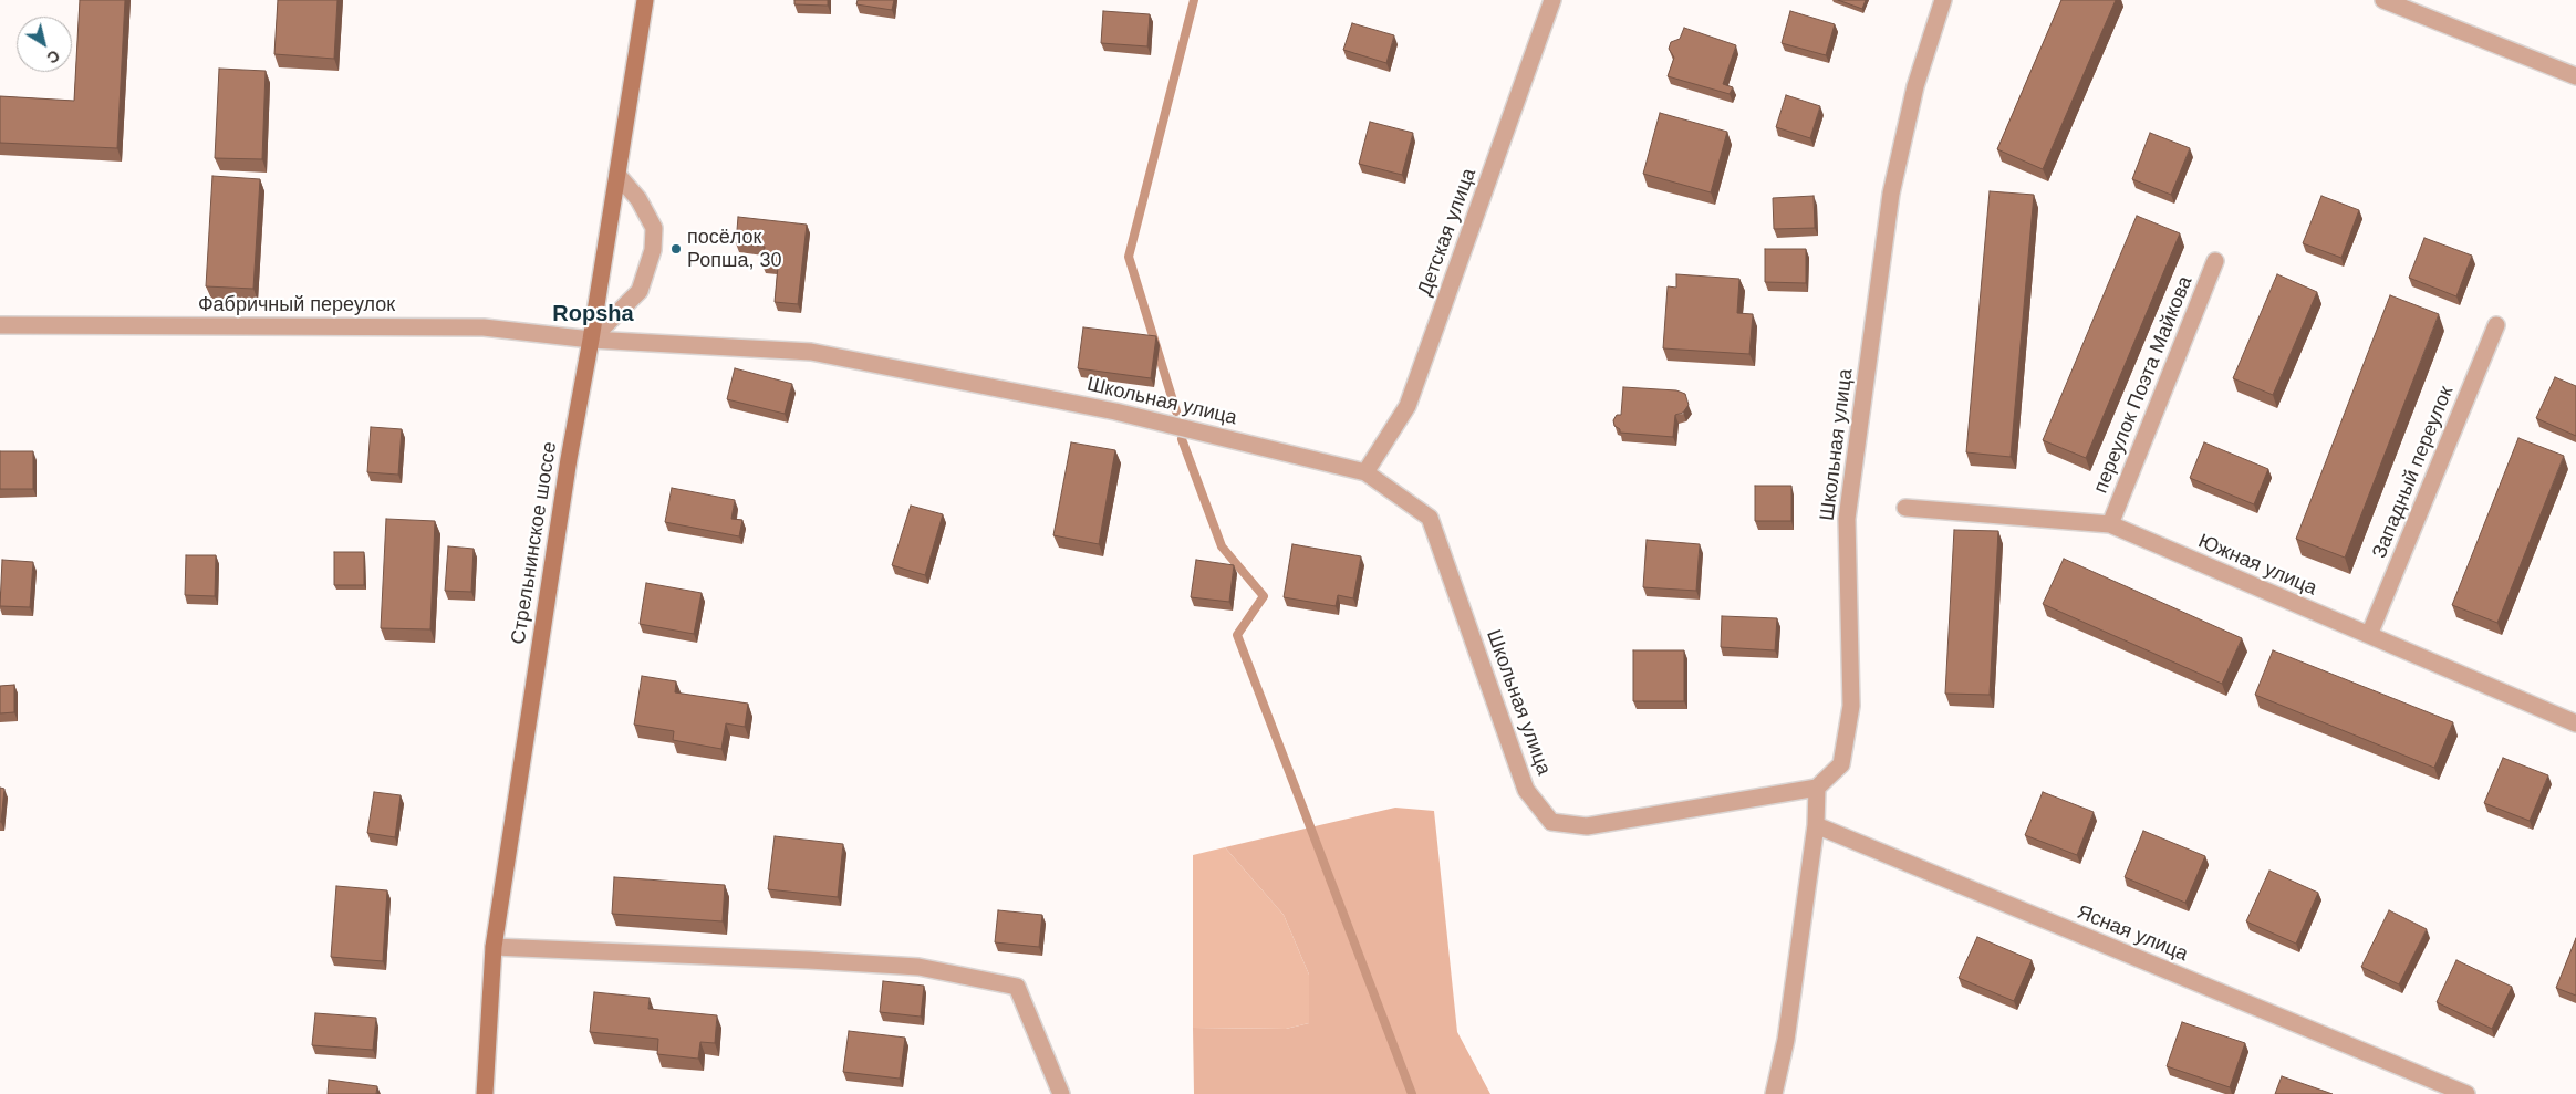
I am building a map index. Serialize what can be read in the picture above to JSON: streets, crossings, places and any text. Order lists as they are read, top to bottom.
{
  "streets": {
    "main road": ["Стрельнинское шоссе"],
    "street": [
      "Детская улица",
      "Фабричный переулок",
      "переулок Поэта Майкова",
      "Школьная улица",
      "Западный переулок",
      "Южная улица",
      "Ясная улица"
    ]
  },
  "crossings": [
    ["Детская улица", "Школьная улица"],
    ["Фабричный переулок", "Школьная улица"],
    ["Фабричный переулок", "Стрельнинское шоссе"],
    ["переулок Поэта Майкова", "Южная улица"],
    ["Школьная улица", "Стрельнинское шоссе"],
    ["Западный переулок", "Южная улица"]
  ],
  "districts": ["Ropsha"],
  "places": ["посёлок Ропша, 30"],
  "north": "bottom right"
}
